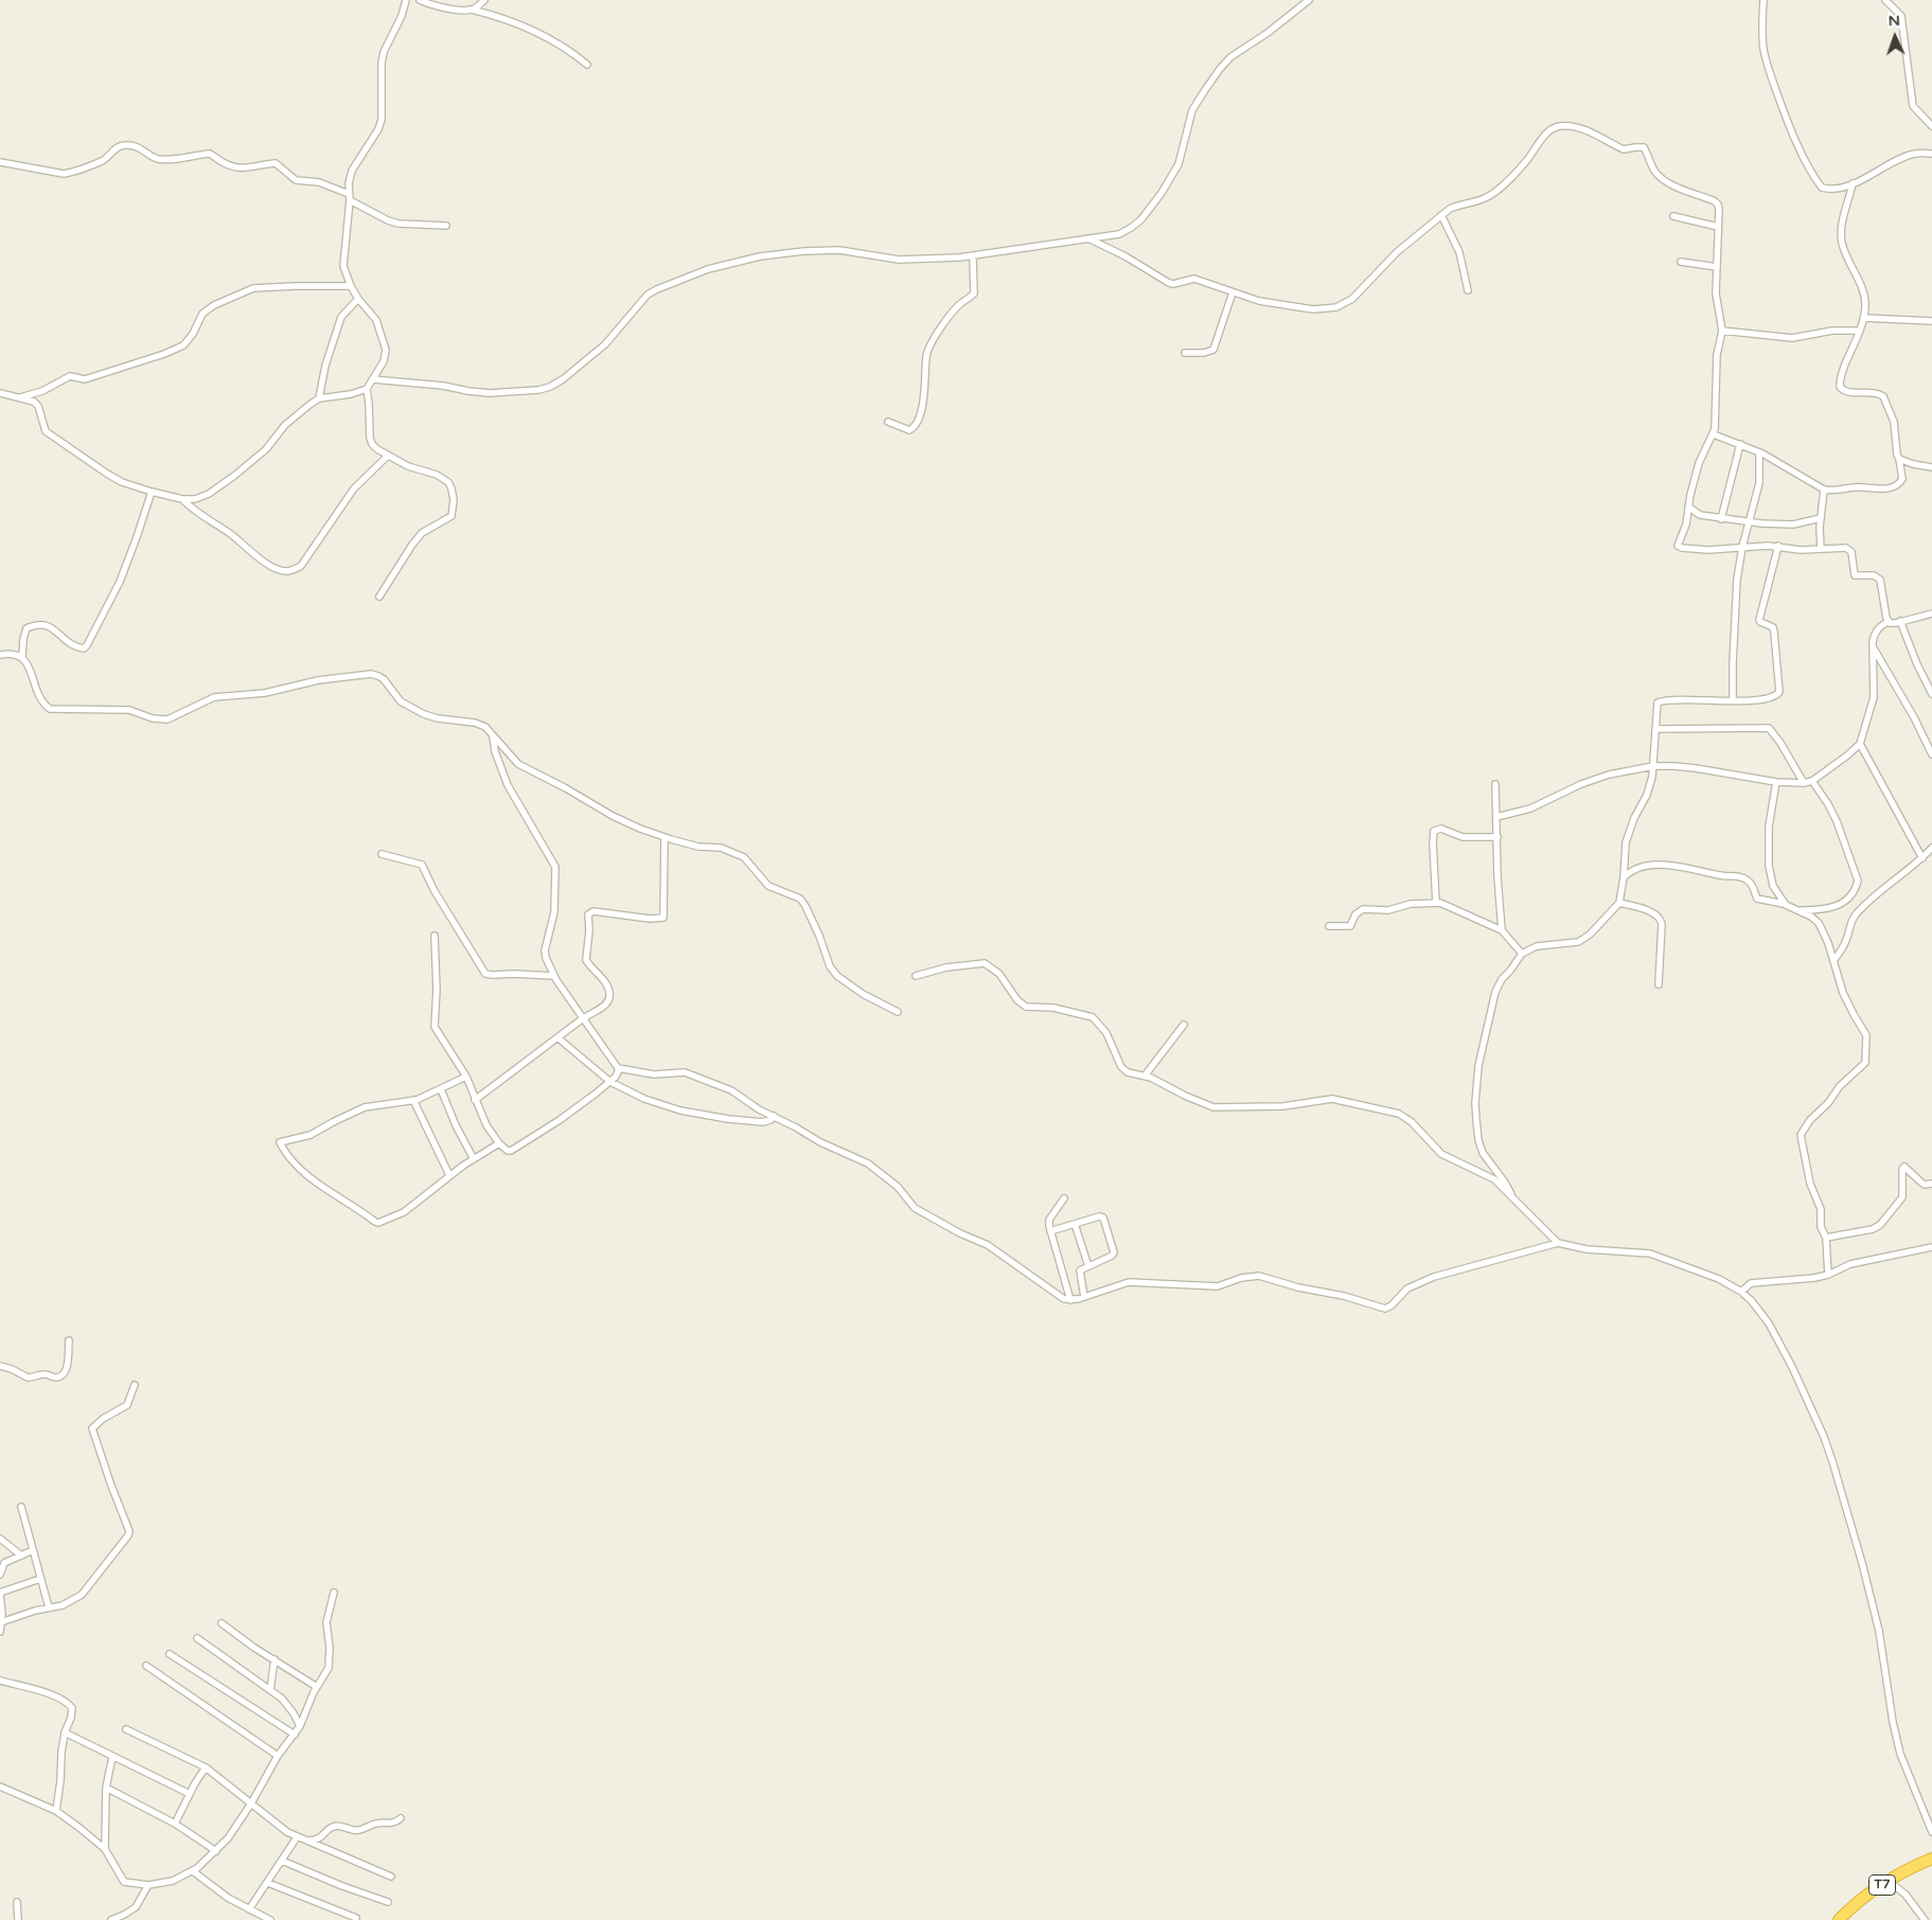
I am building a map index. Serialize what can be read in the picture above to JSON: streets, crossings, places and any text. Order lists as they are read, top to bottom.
{
  "streets": {
    "highway": ["T7"]
  },
  "north": "top"
}
